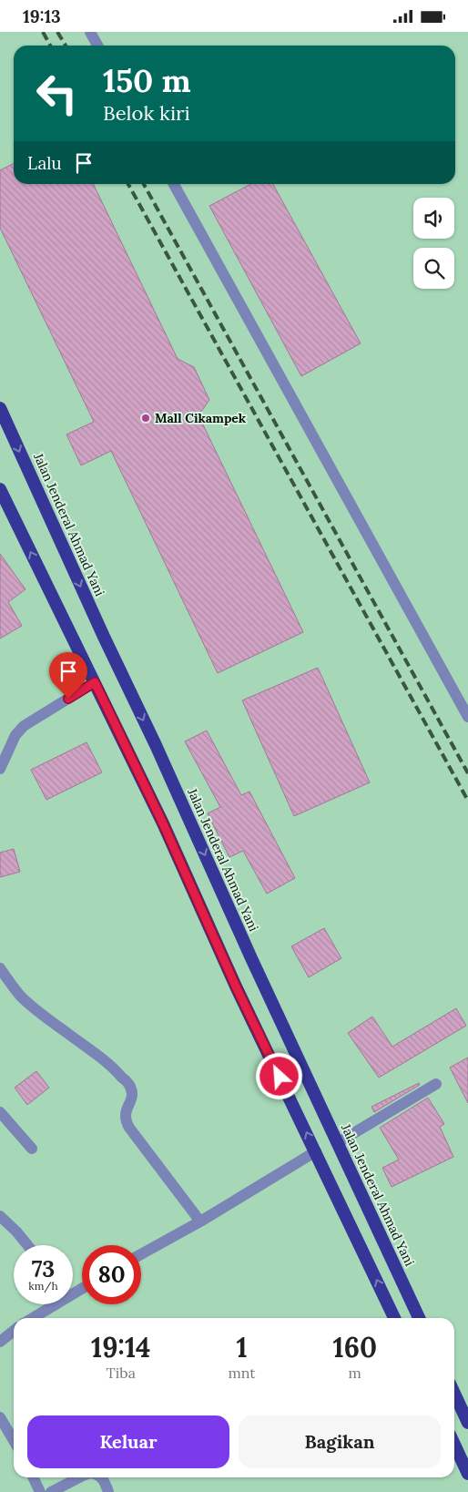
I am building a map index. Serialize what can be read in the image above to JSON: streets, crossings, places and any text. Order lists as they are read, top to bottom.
{
  "streets": {
    "highway": ["Jalan Jenderal Ahmad Yani"]
  },
  "places": ["Mall Cikampek"],
  "page": {
    "status": "19:13",
    "turn": ["150 m", "Belok kiri"],
    "then": "Lalu",
    "speed": "73 km/h",
    "limit": "80",
    "eta": [
      "19:14",
      "Tiba",
      "1",
      "mnt",
      "160",
      "m"
    ],
    "buttons": ["Keluar", "Bagikan"]
  }
}
